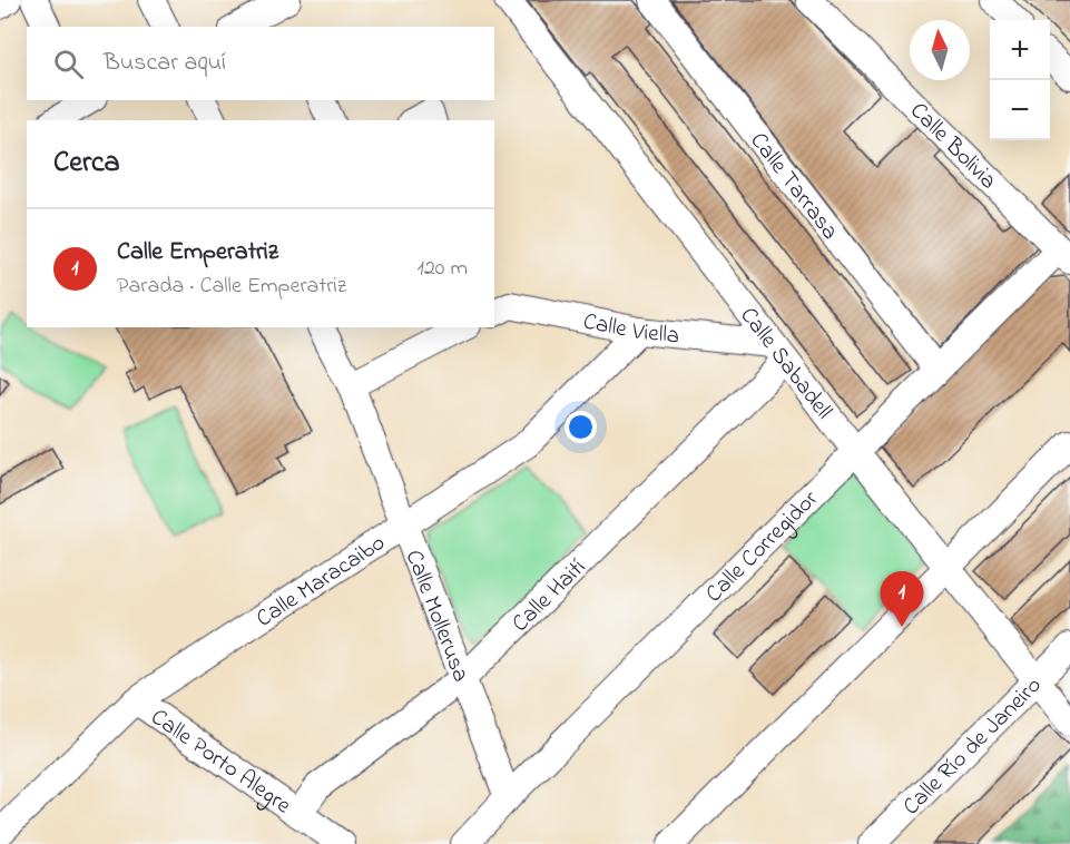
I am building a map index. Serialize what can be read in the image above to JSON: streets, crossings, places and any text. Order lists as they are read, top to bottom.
{
  "streets": {
    "street": [
      "Calle Bolivia",
      "Calle Tarrasa",
      "Calle Viella",
      "Calle Sabadell",
      "Calle Corregidor",
      "Calle Maracaibo",
      "Calle Haití",
      "Calle Mollerusa",
      "Calle Río de Janeiro",
      "Calle Porto Alegre"
    ]
  },
  "crossings": [
    ["Calle Bolivia", "Calle Corregidor"],
    ["Calle Tarrasa", "Calle Corregidor"],
    ["Calle Viella", "Calle Sabadell"],
    ["Calle Viella", "Calle Maracaibo"],
    ["Calle Viella", "Calle Haití"],
    ["Calle Sabadell", "Calle Corregidor"],
    ["Calle Sabadell", "Calle Haití"],
    ["Calle Sabadell", "Calle Río de Janeiro"],
    ["Calle Corregidor", "Calle Mollerusa"],
    ["Calle Maracaibo", "Calle Mollerusa"],
    ["Calle Maracaibo", "Calle Porto Alegre"],
    ["Calle Haití", "Calle Mollerusa"],
    ["Calle Haití", "Calle Porto Alegre"]
  ],
  "north": "top",
  "page": {
    "map_buttons": ["+", "−"],
    "search": "Buscar aquí",
    "heading": "Cerca",
    "list": [
      {
        "mark": "1",
        "name": "Calle Emperatriz",
        "note": "Parada · Calle Emperatriz",
        "value": "120 m"
      }
    ],
    "pins": "1"
  }
}
